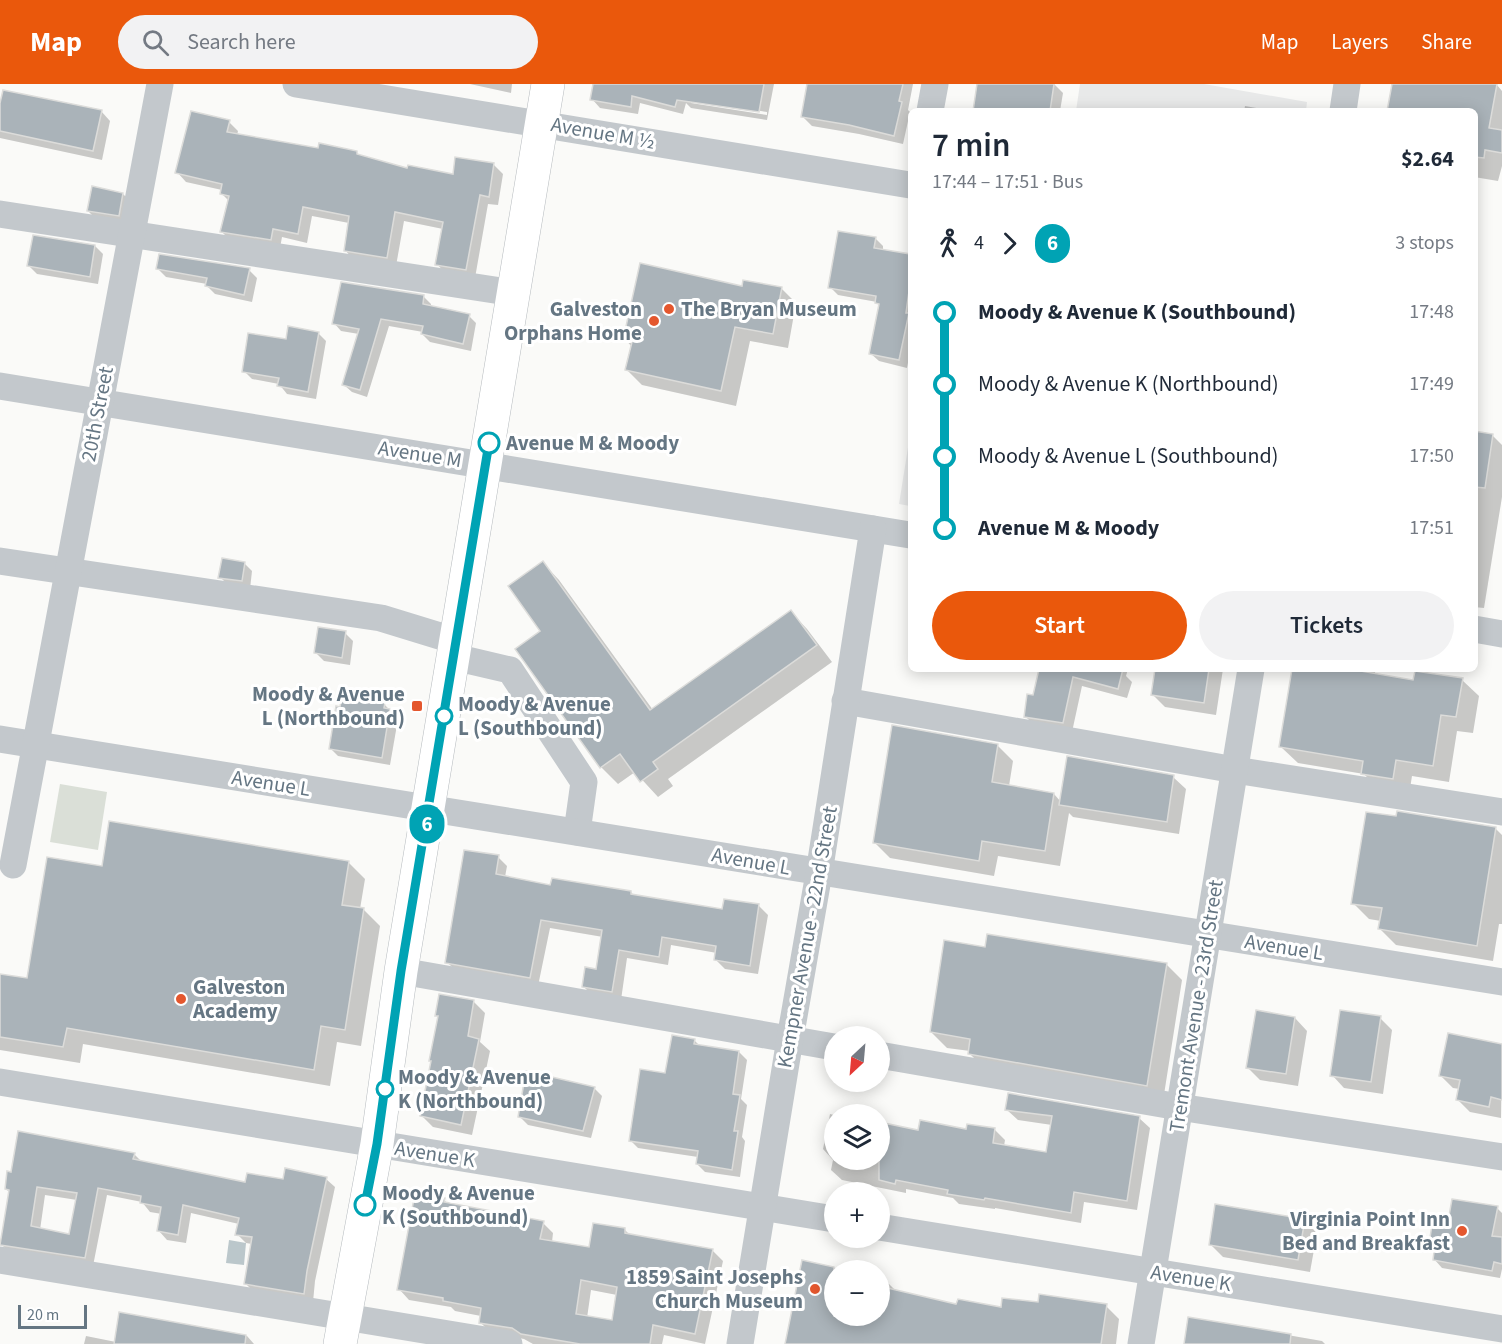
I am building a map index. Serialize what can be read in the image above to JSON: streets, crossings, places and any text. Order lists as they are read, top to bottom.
{
  "streets": {
    "street": [
      "Avenue M ½",
      "20th Street",
      "Avenue M",
      "Avenue L",
      "Kempner Avenue - 22nd Street",
      "Tremont Avenue - 23rd Street",
      "Avenue K"
    ]
  },
  "crossings": [
    ["20th Street", "Avenue M"],
    ["20th Street", "Avenue L"],
    ["Avenue M", "Kempner Avenue - 22nd Street"],
    ["Avenue L", "Kempner Avenue - 22nd Street"],
    ["Avenue L", "Tremont Avenue - 23rd Street"],
    ["Kempner Avenue - 22nd Street", "Avenue K"],
    ["Tremont Avenue - 23rd Street", "Avenue K"]
  ],
  "places": {
    "other": [
      "The Bryan Museum",
      "Galveston Orphans Home",
      "Avenue M & Moody",
      "Moody & Avenue L (Southbound)",
      "Galveston Academy",
      "Moody & Avenue K (Northbound)",
      "Moody & Avenue K (Southbound)",
      "Virginia Point Inn Bed and Breakfast",
      "1859 Saint Josephs Church Museum"
    ],
    "transit": ["Moody & Avenue L (Northbound)"]
  },
  "lines": ["bus line 6"],
  "scale_bar": "20 m",
  "north": "bottom left",
  "page": {
    "header": "Map",
    "search": "Search here",
    "nav": ["Map", "Layers", "Share"],
    "on_map": "6",
    "heading": ["7 min", "17:44 – 17:51 · Bus", "$2.64"],
    "legs": ["4", "6", "3 stops"],
    "list": [
      {
        "name": "Moody & Avenue K (Southbound)",
        "value": "17:48"
      },
      {
        "name": "Moody & Avenue K (Northbound)",
        "value": "17:49"
      },
      {
        "name": "Moody & Avenue L (Southbound)",
        "value": "17:50"
      },
      {
        "name": "Avenue M & Moody",
        "value": "17:51"
      }
    ],
    "buttons": ["Start", "Tickets"],
    "map_buttons": ["+", "−"],
    "scale": "20 m"
  }
}
